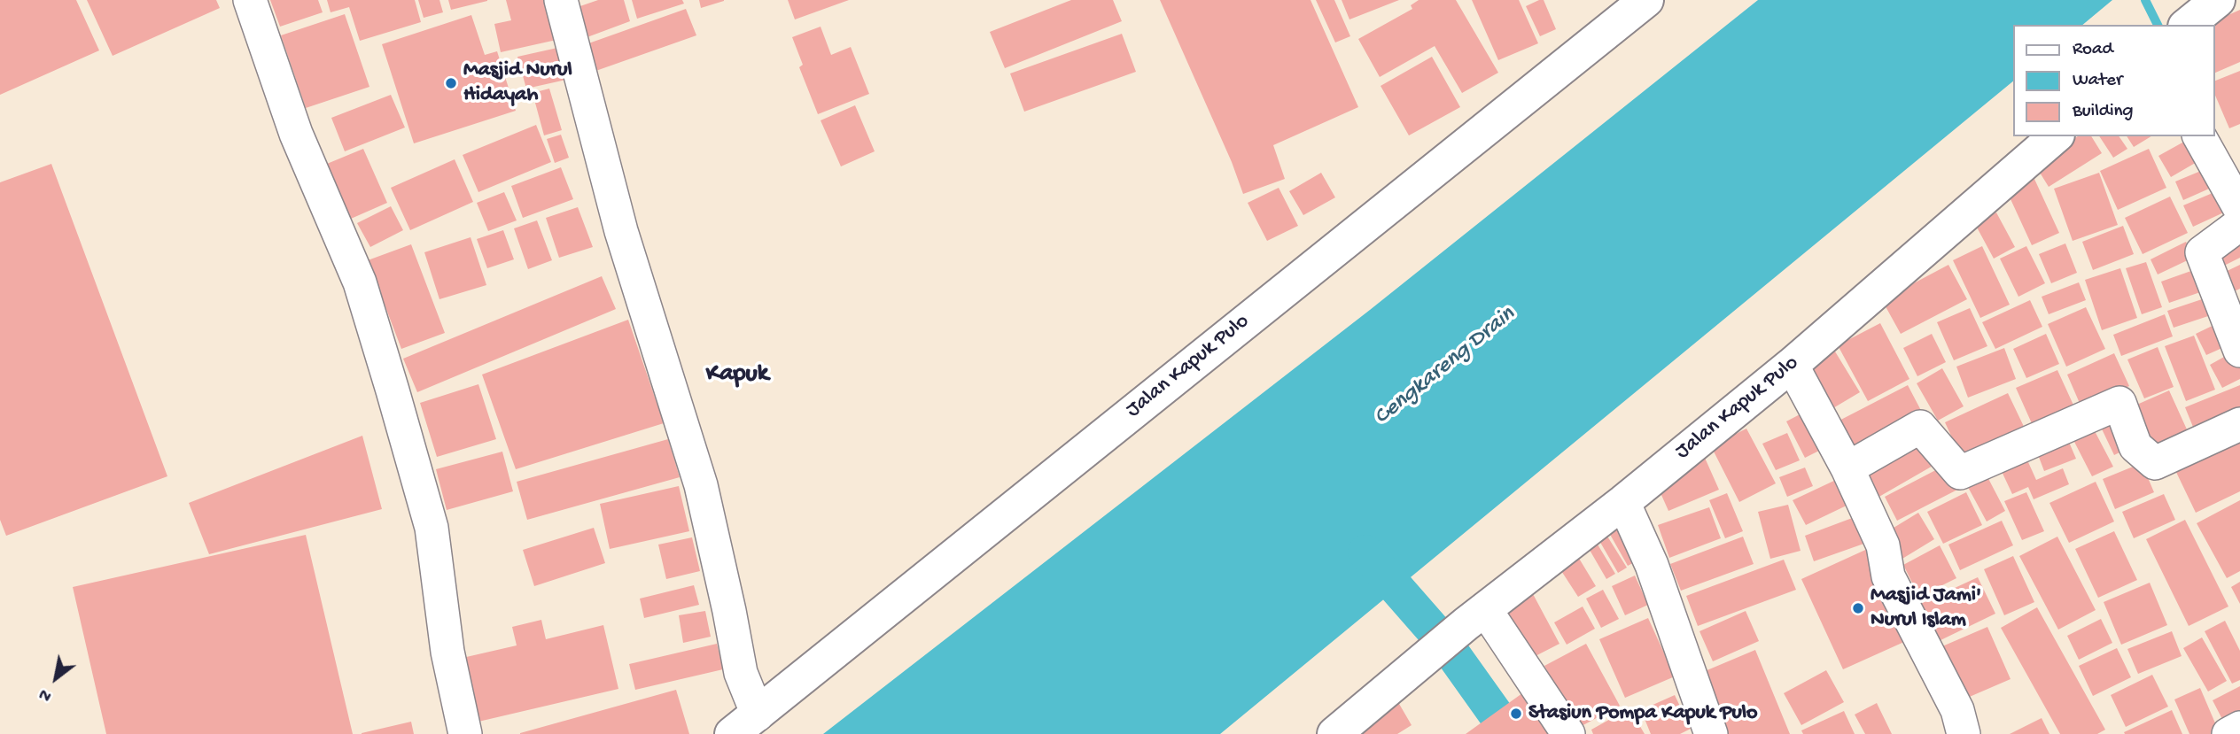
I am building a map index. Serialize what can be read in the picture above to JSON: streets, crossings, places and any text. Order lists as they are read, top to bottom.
{
  "streets": {
    "main road": ["Jalan Kapuk Pulo"]
  },
  "districts": ["Kapuk"],
  "water": ["Cengkareng Drain"],
  "places": ["Masjid Nurul Hidayah", "Masjid Jami' Nurul Islam", "Stasiun Pompa Kapuk Pulo"],
  "legend": ["Road", "Water", "Building"],
  "north": "bottom left"
}
